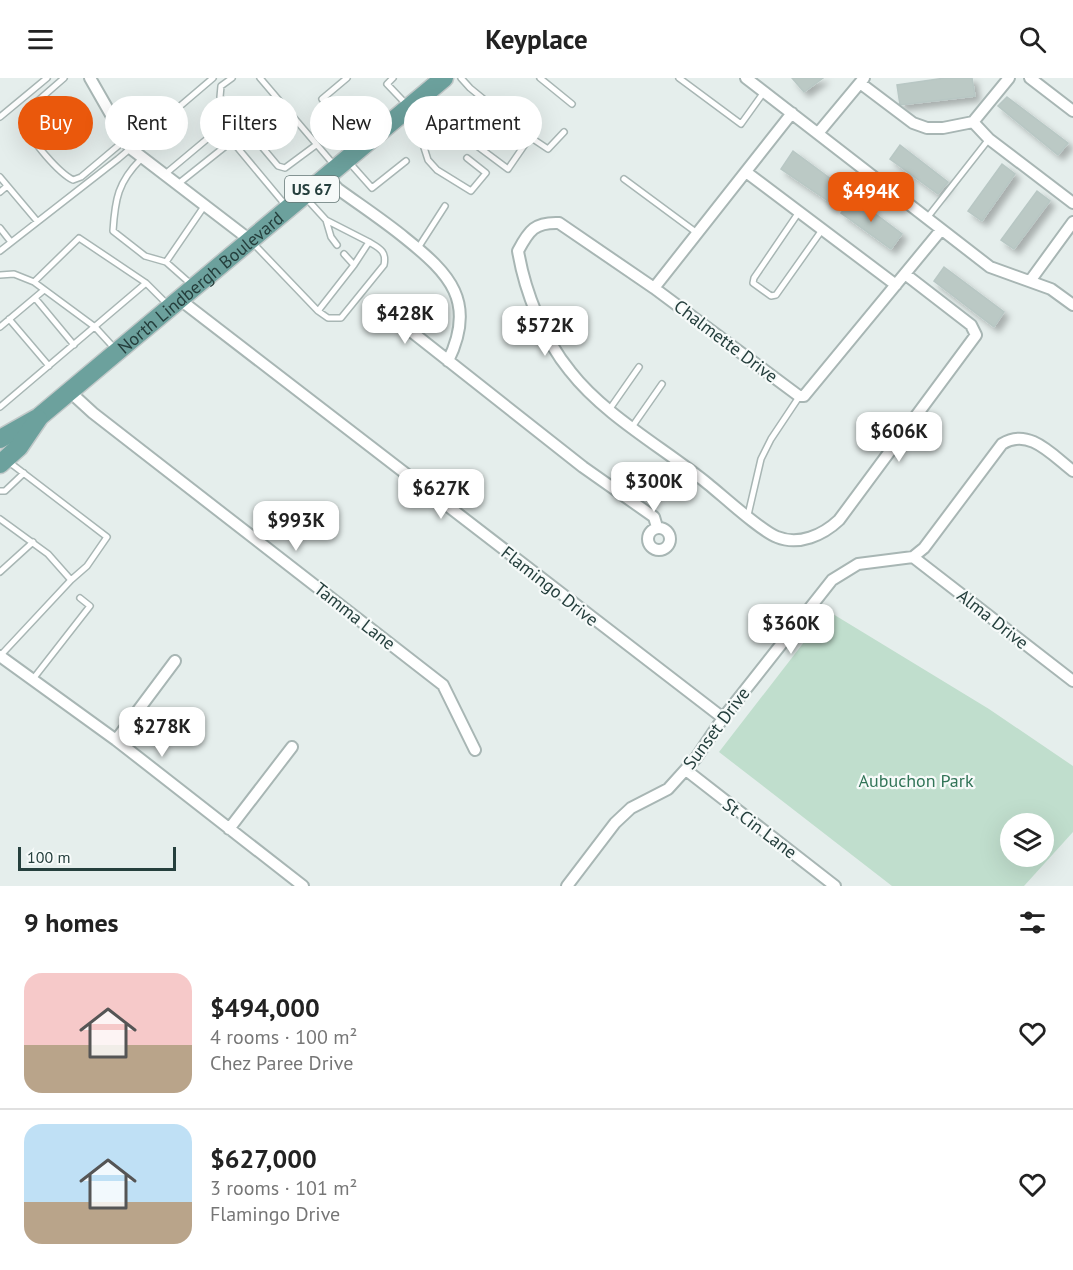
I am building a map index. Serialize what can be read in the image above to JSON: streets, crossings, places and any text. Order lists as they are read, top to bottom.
{
  "streets": {
    "main road": ["US 67", "North Lindbergh Boulevard"],
    "street": [
      "Chalmette Drive",
      "Flamingo Drive",
      "Tamma Lane",
      "Alma Drive",
      "Sunset Drive",
      "St Cin Lane"
    ]
  },
  "crossings": [
    ["North Lindbergh Boulevard", "Flamingo Drive"],
    ["North Lindbergh Boulevard", "Tamma Lane"],
    ["Flamingo Drive", "Sunset Drive"],
    ["Alma Drive", "Sunset Drive"],
    ["Sunset Drive", "St Cin Lane"]
  ],
  "parks": ["Aubuchon Park"],
  "scale_bar": "100 m",
  "page": {
    "header": "Keyplace",
    "chip": [
      "Buy",
      "Rent",
      "Filters",
      "New",
      "Apartment"
    ],
    "price": [
      "$494K",
      "$428K",
      "$572K",
      "$606K",
      "$300K",
      "$627K",
      "$993K",
      "$360K",
      "$278K"
    ],
    "scale": "100 m",
    "heading": "9 homes",
    "list": [
      {
        "name": "$494,000",
        "note": "4 rooms · 100 m² · Chez Paree Drive"
      },
      {
        "name": "$627,000",
        "note": "3 rooms · 101 m² · Flamingo Drive"
      }
    ]
  }
}
